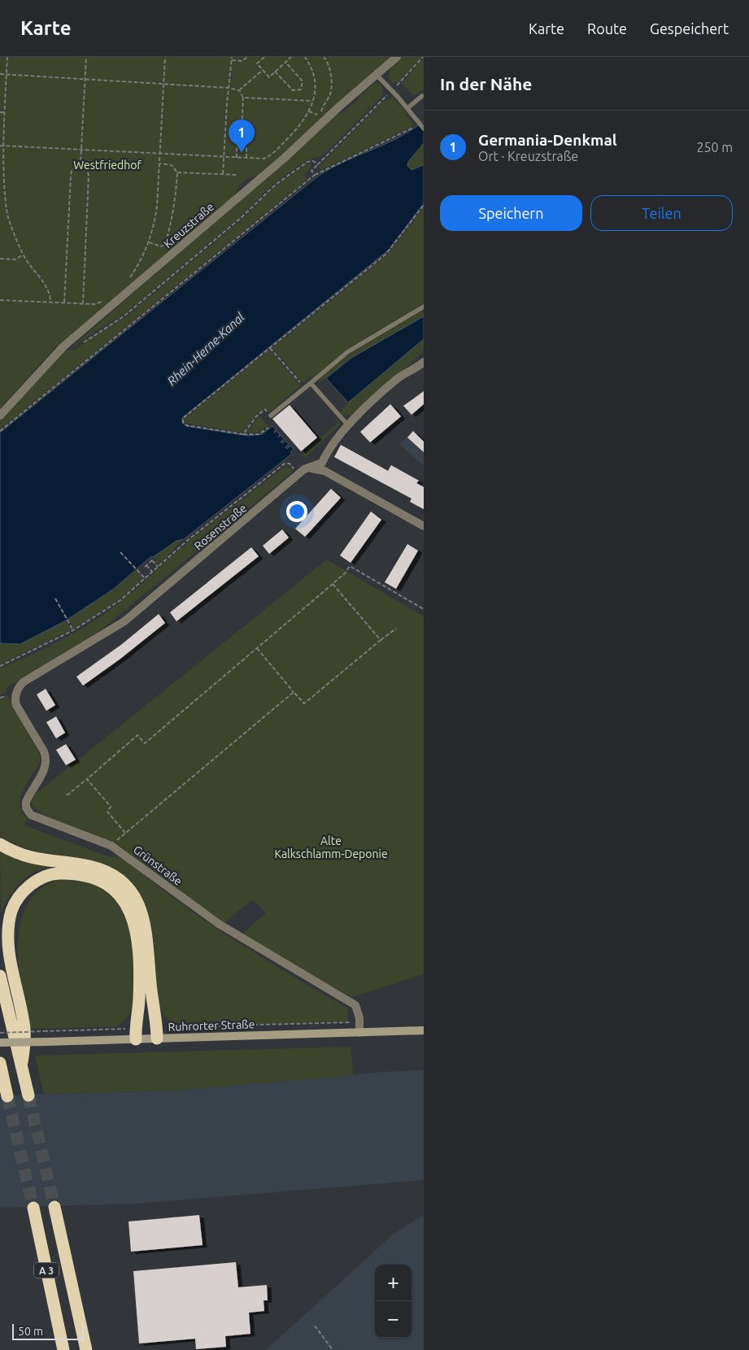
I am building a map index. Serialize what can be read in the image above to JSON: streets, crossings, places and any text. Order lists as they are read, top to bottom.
{
  "streets": {
    "highway": ["A 3"],
    "main road": ["Ruhrorter Straße"],
    "street": ["Kreuzstraße", "Rosenstraße", "Grünstraße"]
  },
  "crossings": [
    ["Rosenstraße", "Grünstraße"]
  ],
  "water": ["Rhein-Herne-Kanal"],
  "parks": ["Westfriedhof", "Alte Kalkschlamm-Deponie"],
  "scale_bar": "50 m",
  "page": {
    "header": "Karte",
    "nav": ["Karte", "Route", "Gespeichert"],
    "heading": "In der Nähe",
    "list": [
      {
        "mark": "1",
        "name": "Germania-Denkmal",
        "note": "Ort · Kreuzstraße",
        "value": "250 m"
      }
    ],
    "pins": "1",
    "buttons": ["Speichern", "Teilen"],
    "map_buttons": ["+", "−"],
    "scale": "50 m"
  }
}
